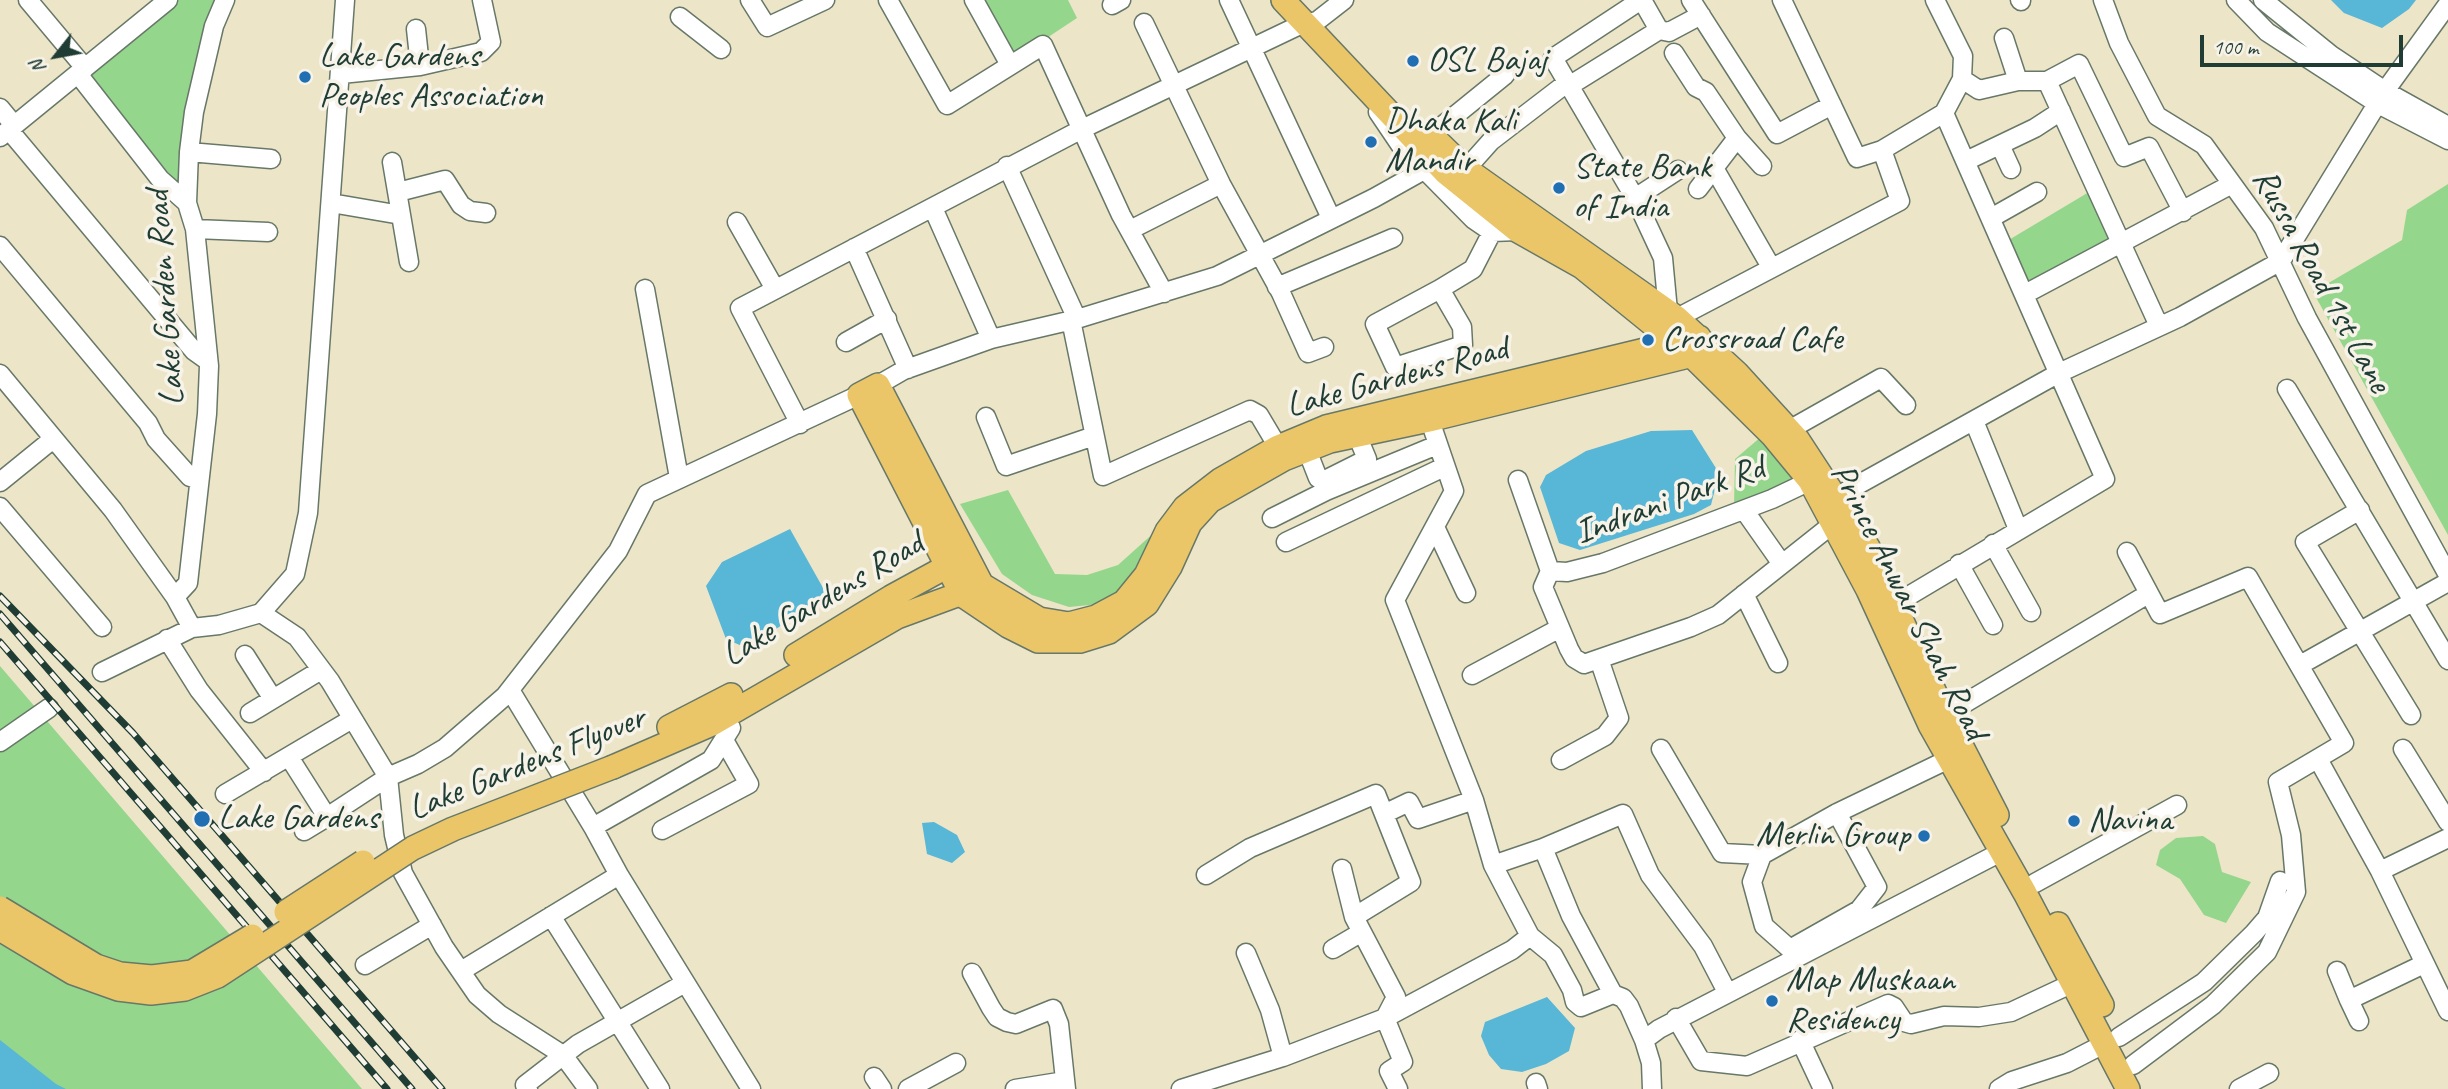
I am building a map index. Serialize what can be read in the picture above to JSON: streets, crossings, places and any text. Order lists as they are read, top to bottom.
{
  "streets": {
    "main road": ["Lake Gardens Road", "Prince Anwar Shah Road", "Lake Gardens Flyover"],
    "street": ["Russa Road 1st Lane", "Lake Garden Road", "Indrani Park Rd"]
  },
  "crossings": [
    ["Lake Gardens Road", "Prince Anwar Shah Road"],
    ["Lake Gardens Road", "Lake Gardens Flyover"],
    ["Indrani Park Rd", "Prince Anwar Shah Road"]
  ],
  "places": [
    "OSL Bajaj",
    "Lake Gardens Peoples Association",
    "Dhaka Kali Mandir",
    "State Bank of India",
    "Crossroad Cafe",
    "Lake Gardens",
    "Navina",
    "Merlin Group",
    "Map Muskaan Residency"
  ],
  "scale_bar": "100 m",
  "north": "bottom left"
}
